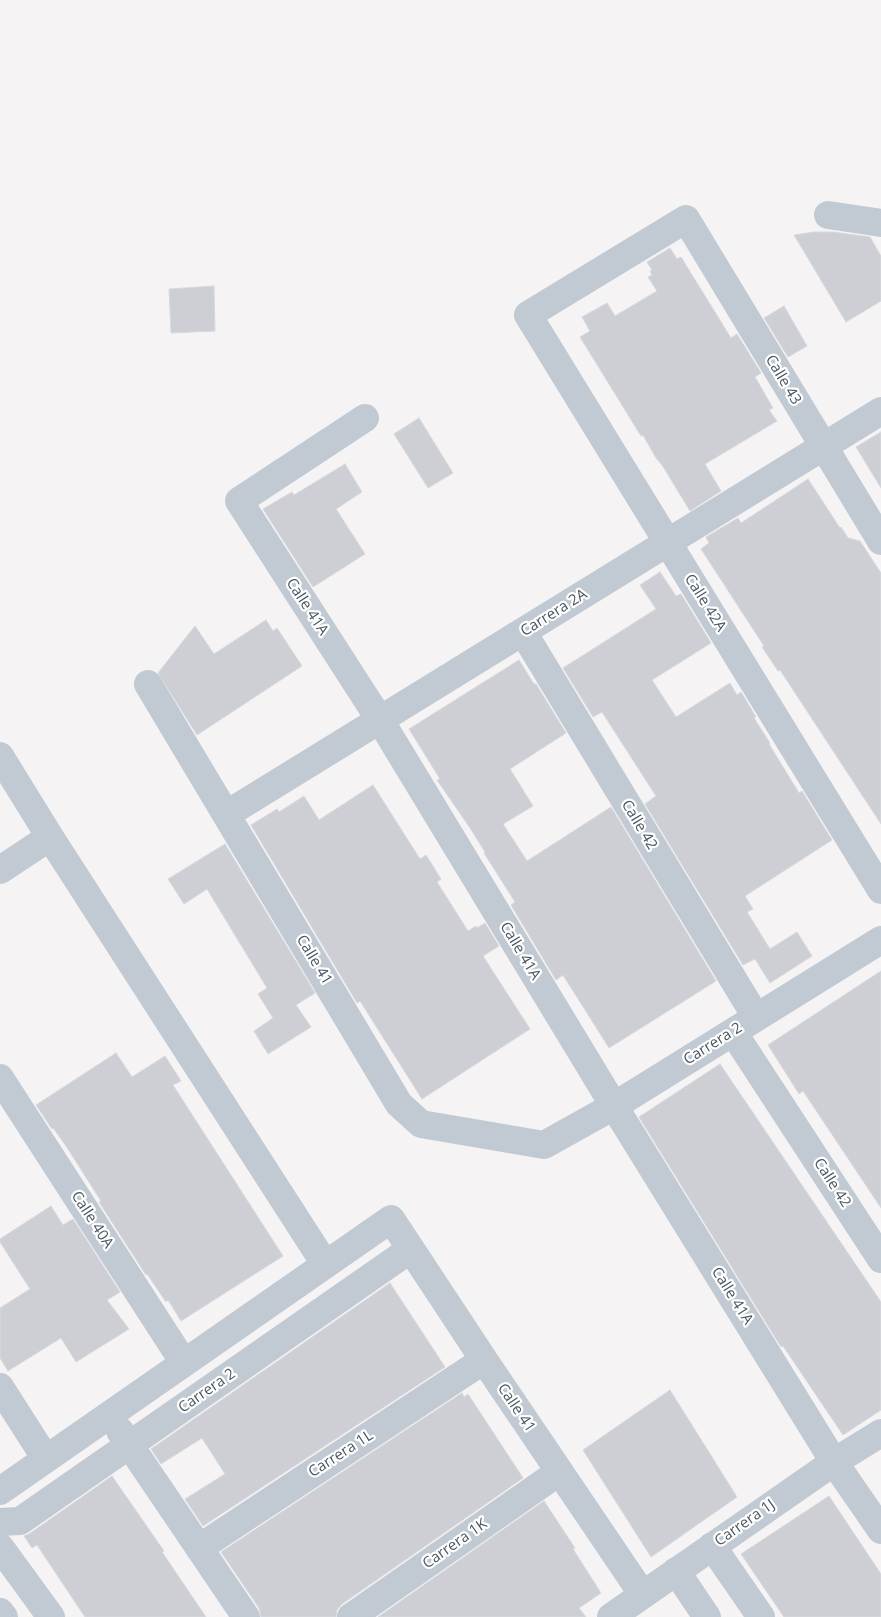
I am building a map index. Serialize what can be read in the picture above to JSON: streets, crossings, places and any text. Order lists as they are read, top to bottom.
{
  "streets": {
    "street": [
      "Calle 43",
      "Calle 42A",
      "Calle 41A",
      "Carrera 2A",
      "Calle 42",
      "Calle 41",
      "Carrera 2",
      "Calle 40A",
      "Carrera 1L",
      "Carrera 1J",
      "Carrera 1K"
    ]
  },
  "crossings": [
    ["Calle 43", "Calle 42A"],
    ["Calle 43", "Carrera 2A"],
    ["Calle 42A", "Carrera 2A"],
    ["Calle 41A", "Carrera 2A"],
    ["Calle 41A", "Carrera 2"],
    ["Calle 41A", "Carrera 1J"],
    ["Carrera 2A", "Calle 42"],
    ["Carrera 2A", "Calle 41"],
    ["Calle 42", "Carrera 2"],
    ["Calle 41", "Carrera 2"],
    ["Calle 41", "Carrera 1L"],
    ["Calle 41", "Carrera 1J"],
    ["Calle 41", "Carrera 1K"]
  ]
}
